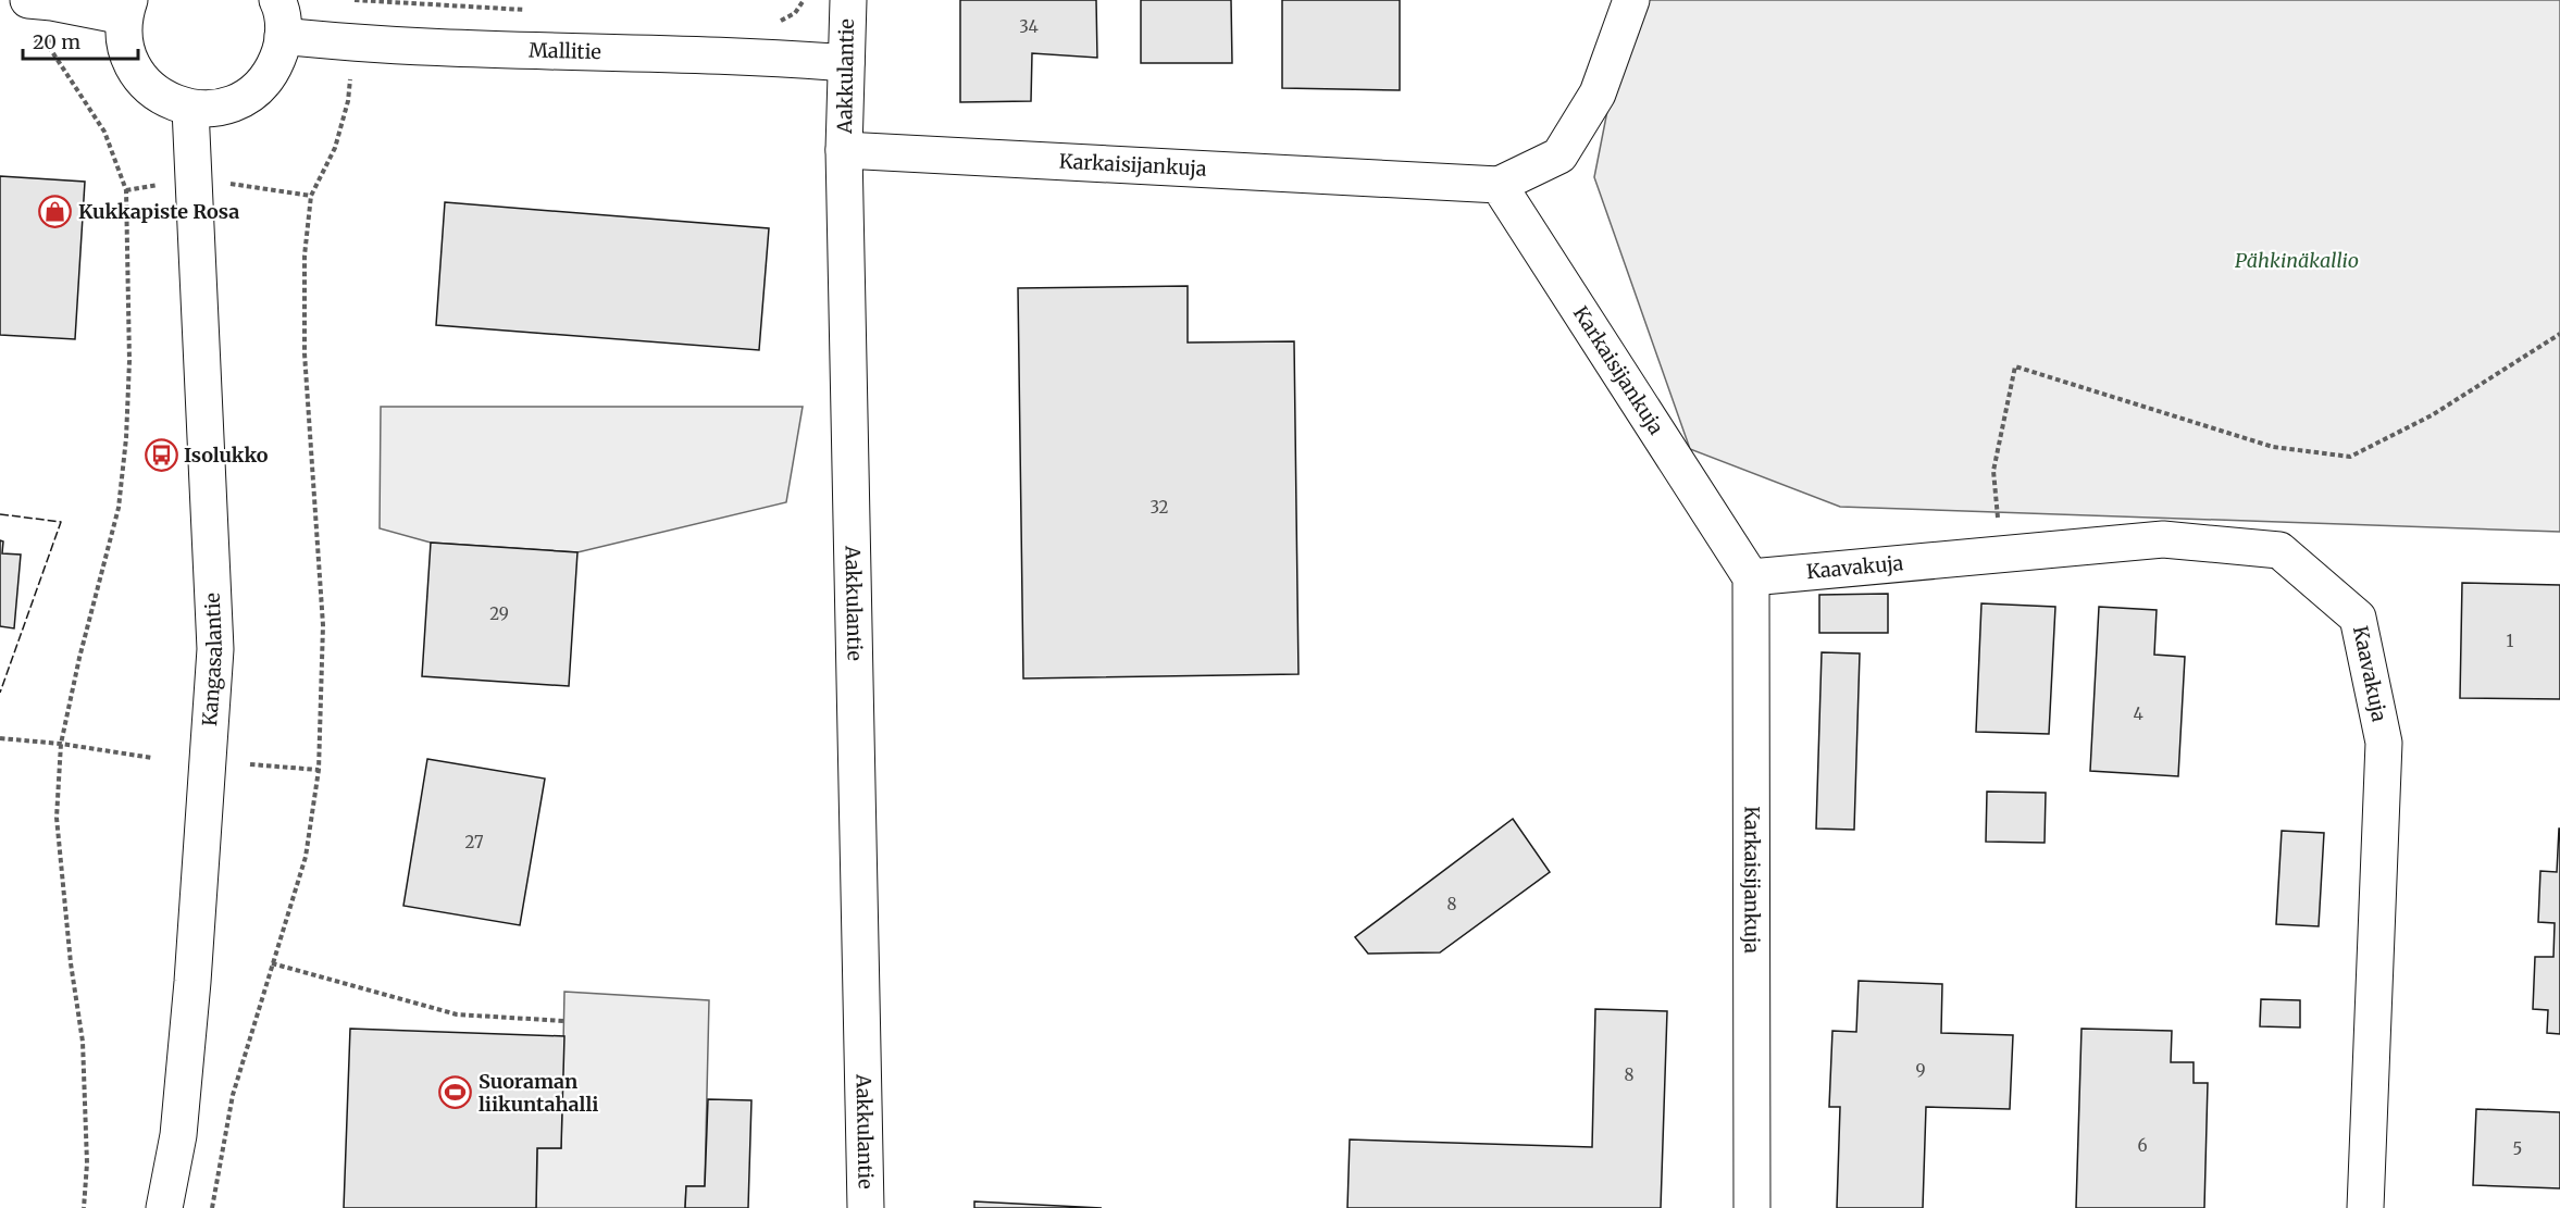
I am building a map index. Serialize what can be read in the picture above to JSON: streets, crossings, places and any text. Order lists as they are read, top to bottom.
{
  "streets": {
    "street": [
      "Mallitie",
      "Aakkulantie",
      "Karkaisijankuja",
      "Kaavakuja",
      "Kangasalantie"
    ]
  },
  "crossings": [
    ["Mallitie", "Aakkulantie"],
    ["Aakkulantie", "Karkaisijankuja"],
    ["Karkaisijankuja", "Kaavakuja"]
  ],
  "parks": ["Pähkinäkallio"],
  "places": {
    "shop": ["Kukkapiste Rosa"],
    "bus stop": ["Isolukko"],
    "sports": ["Suoraman liikuntahalli"]
  },
  "house_numbers": [
    "34",
    "32",
    "29",
    "1",
    "4",
    "27",
    "8",
    "9",
    "8",
    "6",
    "5"
  ],
  "scale_bar": "20 m"
}
